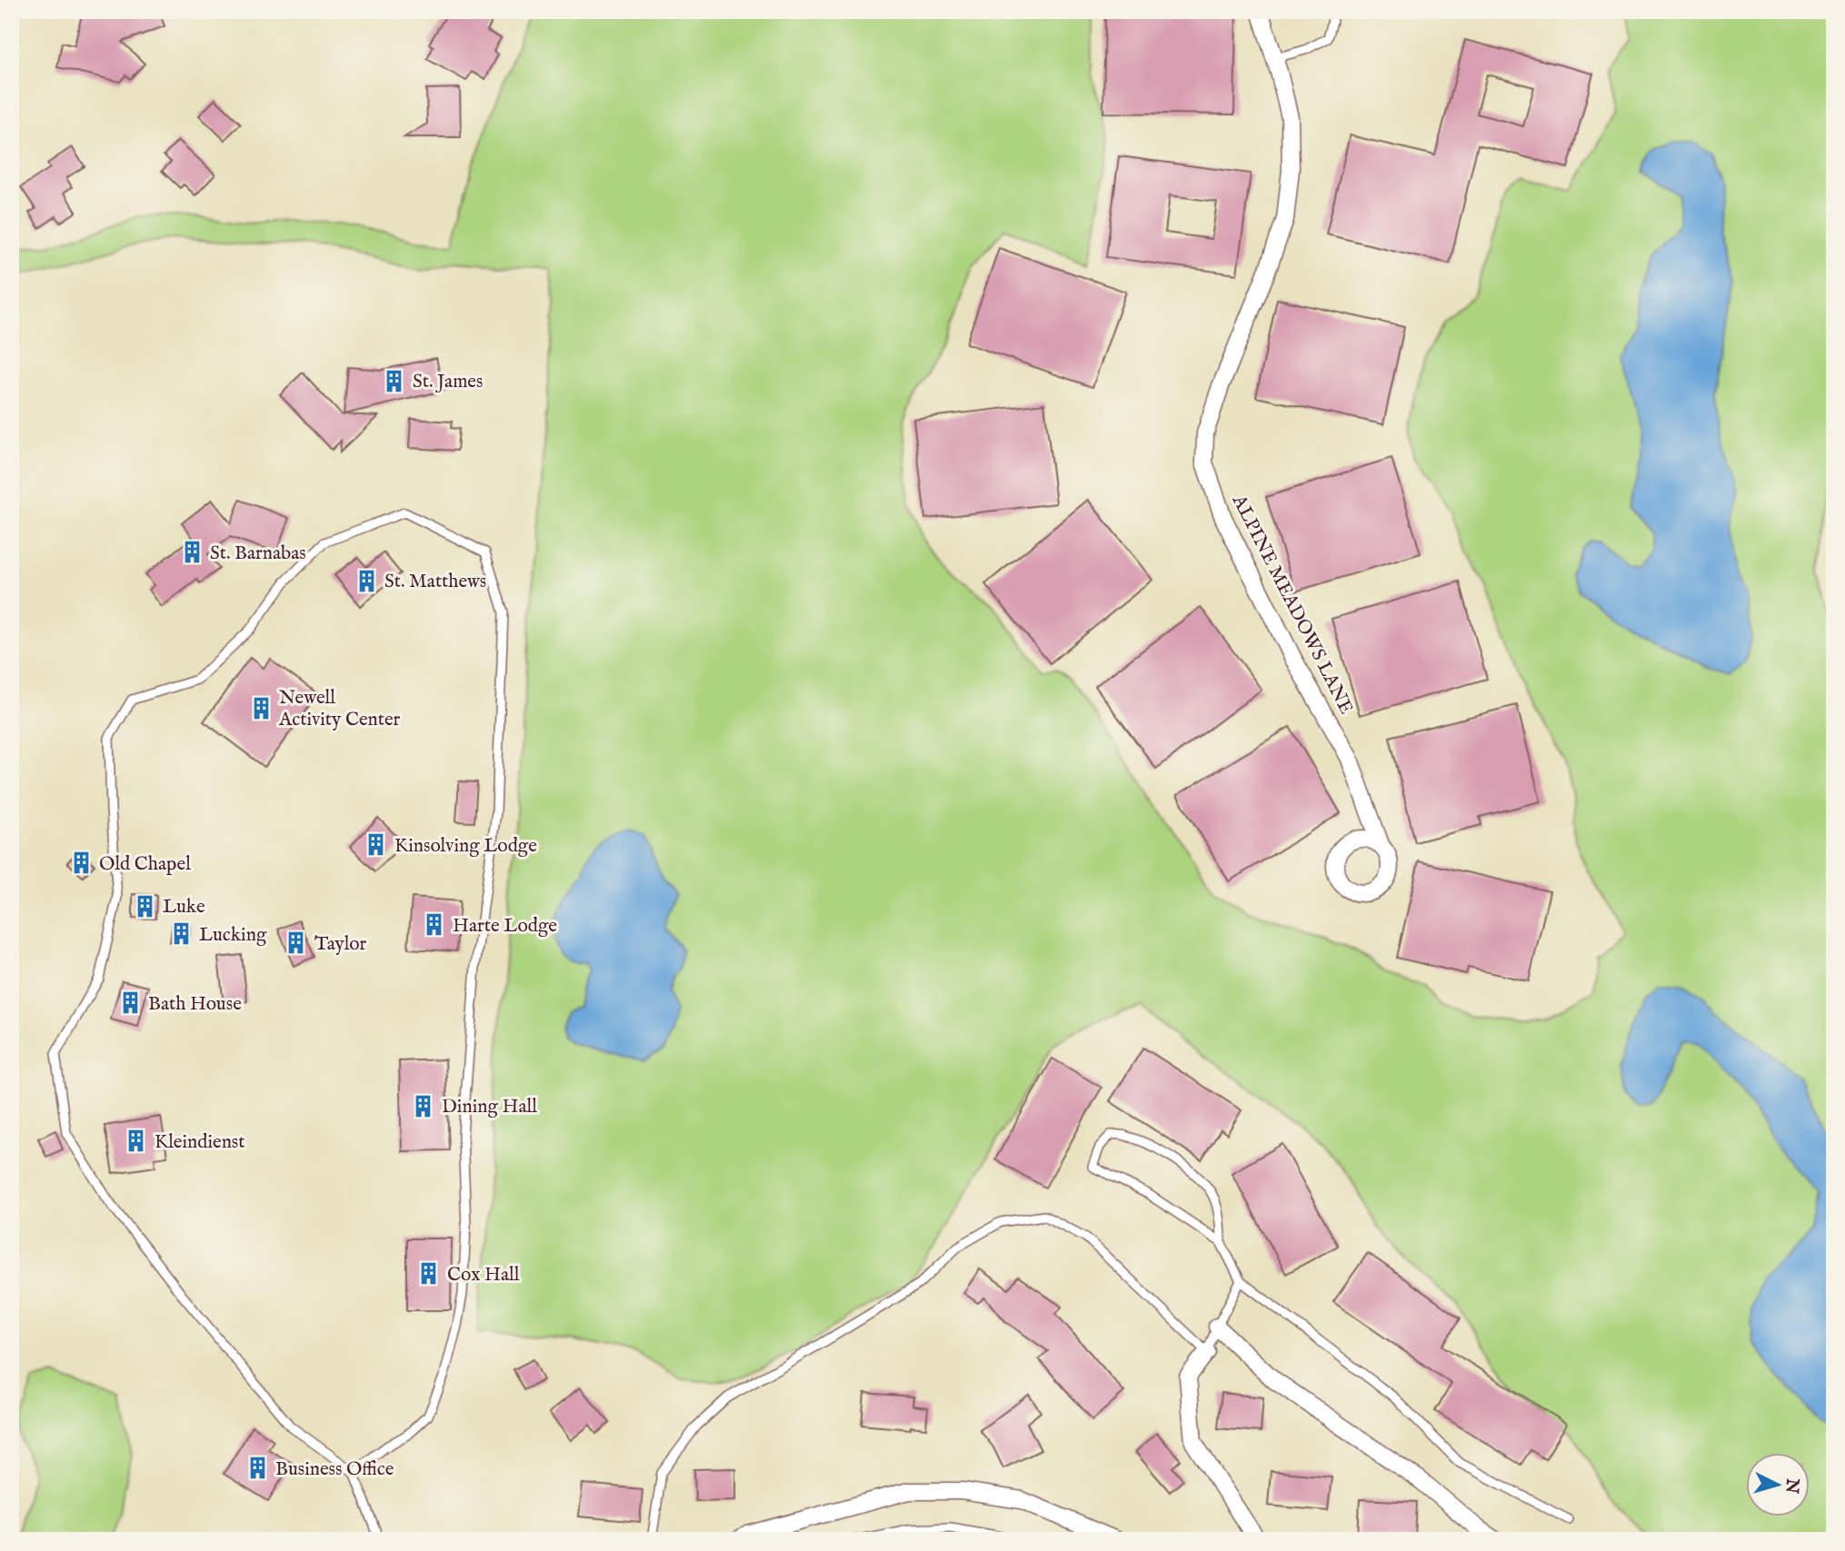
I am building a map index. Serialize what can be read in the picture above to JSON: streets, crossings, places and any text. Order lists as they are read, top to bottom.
{
  "streets": {
    "street": ["ALPINE MEADOWS LANE"]
  },
  "places": {
    "building": [
      "St. James",
      "St. Barnabas",
      "St. Matthews",
      "Newell Activity Center",
      "Kinsolving Lodge",
      "Old Chapel",
      "Luke",
      "Harte Lodge",
      "Lucking",
      "Taylor",
      "Bath House",
      "Dining Hall",
      "Kleindienst",
      "Cox Hall",
      "Business Office"
    ]
  },
  "north": "right"
}
